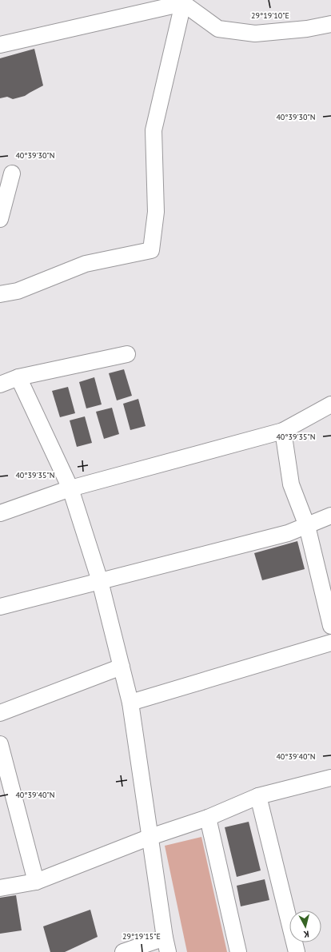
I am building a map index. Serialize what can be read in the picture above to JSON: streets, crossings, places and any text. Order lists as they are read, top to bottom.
{
  "north": "bottom",
  "coordinates": [
    "29°19'10\"E",
    "40°39'30\"N",
    "40°39'35\"N",
    "40°39'40\"N",
    "29°19'15\"E"
  ]
}
